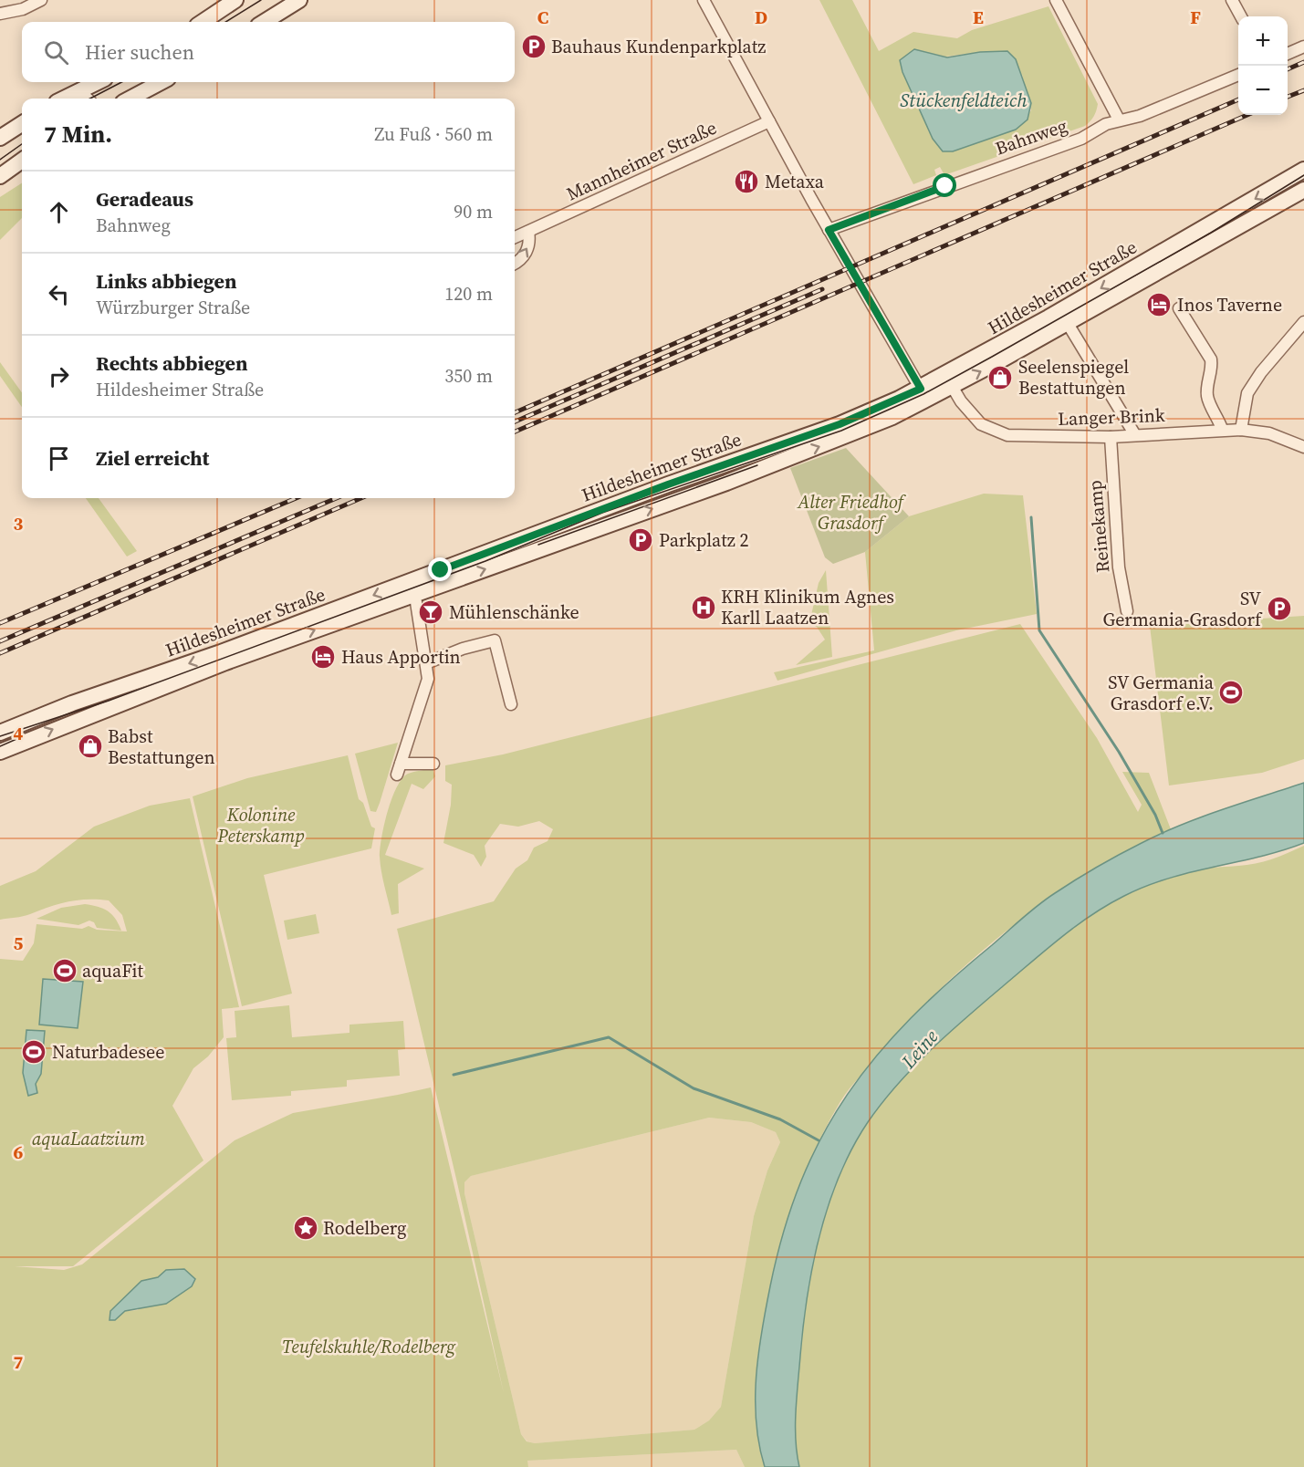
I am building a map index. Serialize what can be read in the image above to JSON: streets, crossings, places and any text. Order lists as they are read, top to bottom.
{
  "streets": {
    "street": [
      "Bahnweg",
      "Mannheimer Straße",
      "Hildesheimer Straße",
      "Langer Brink",
      "Reinekamp"
    ]
  },
  "crossings": [
    ["Hildesheimer Straße", "Langer Brink"],
    ["Langer Brink", "Reinekamp"]
  ],
  "water": ["Stückenfeldteich", "Leine"],
  "parks": [
    "Alter Friedhof Grasdorf",
    "Kolonine Peterskamp",
    "aquaLaatzium",
    "Teufelskuhle/Rodelberg"
  ],
  "places": {
    "parking": ["Bauhaus Kundenparkplatz", "Parkplatz 2", "SV Germania-Grasdorf"],
    "restaurant": ["Metaxa"],
    "hotel": ["Inos Taverne", "Haus Apportin"],
    "shop": ["Seelenspiegel Bestattungen", "Babst Bestattungen"],
    "hospital": ["KRH Klinikum Agnes Karll Laatzen"],
    "bar": ["Mühlenschänke"],
    "sports": ["SV Germania Grasdorf e.V.", "aquaFit", "Naturbadesee"],
    "place": ["Rodelberg"]
  },
  "page": {
    "map_buttons": ["+", "−"],
    "search": "Hier suchen",
    "heading": ["7 Min.", "Zu Fuß · 560 m"],
    "list": [
      ["Geradeaus", "Bahnweg", "90 m"],
      ["Links abbiegen", "Würzburger Straße", "120 m"],
      ["Rechts abbiegen", "Hildesheimer Straße", "350 m"],
      "Ziel erreicht"
    ]
  },
  "grid": {
    "columns": [
      "C",
      "D",
      "E",
      "F"
    ],
    "rows": [
      "3",
      "4",
      "5",
      "6",
      "7"
    ]
  }
}
